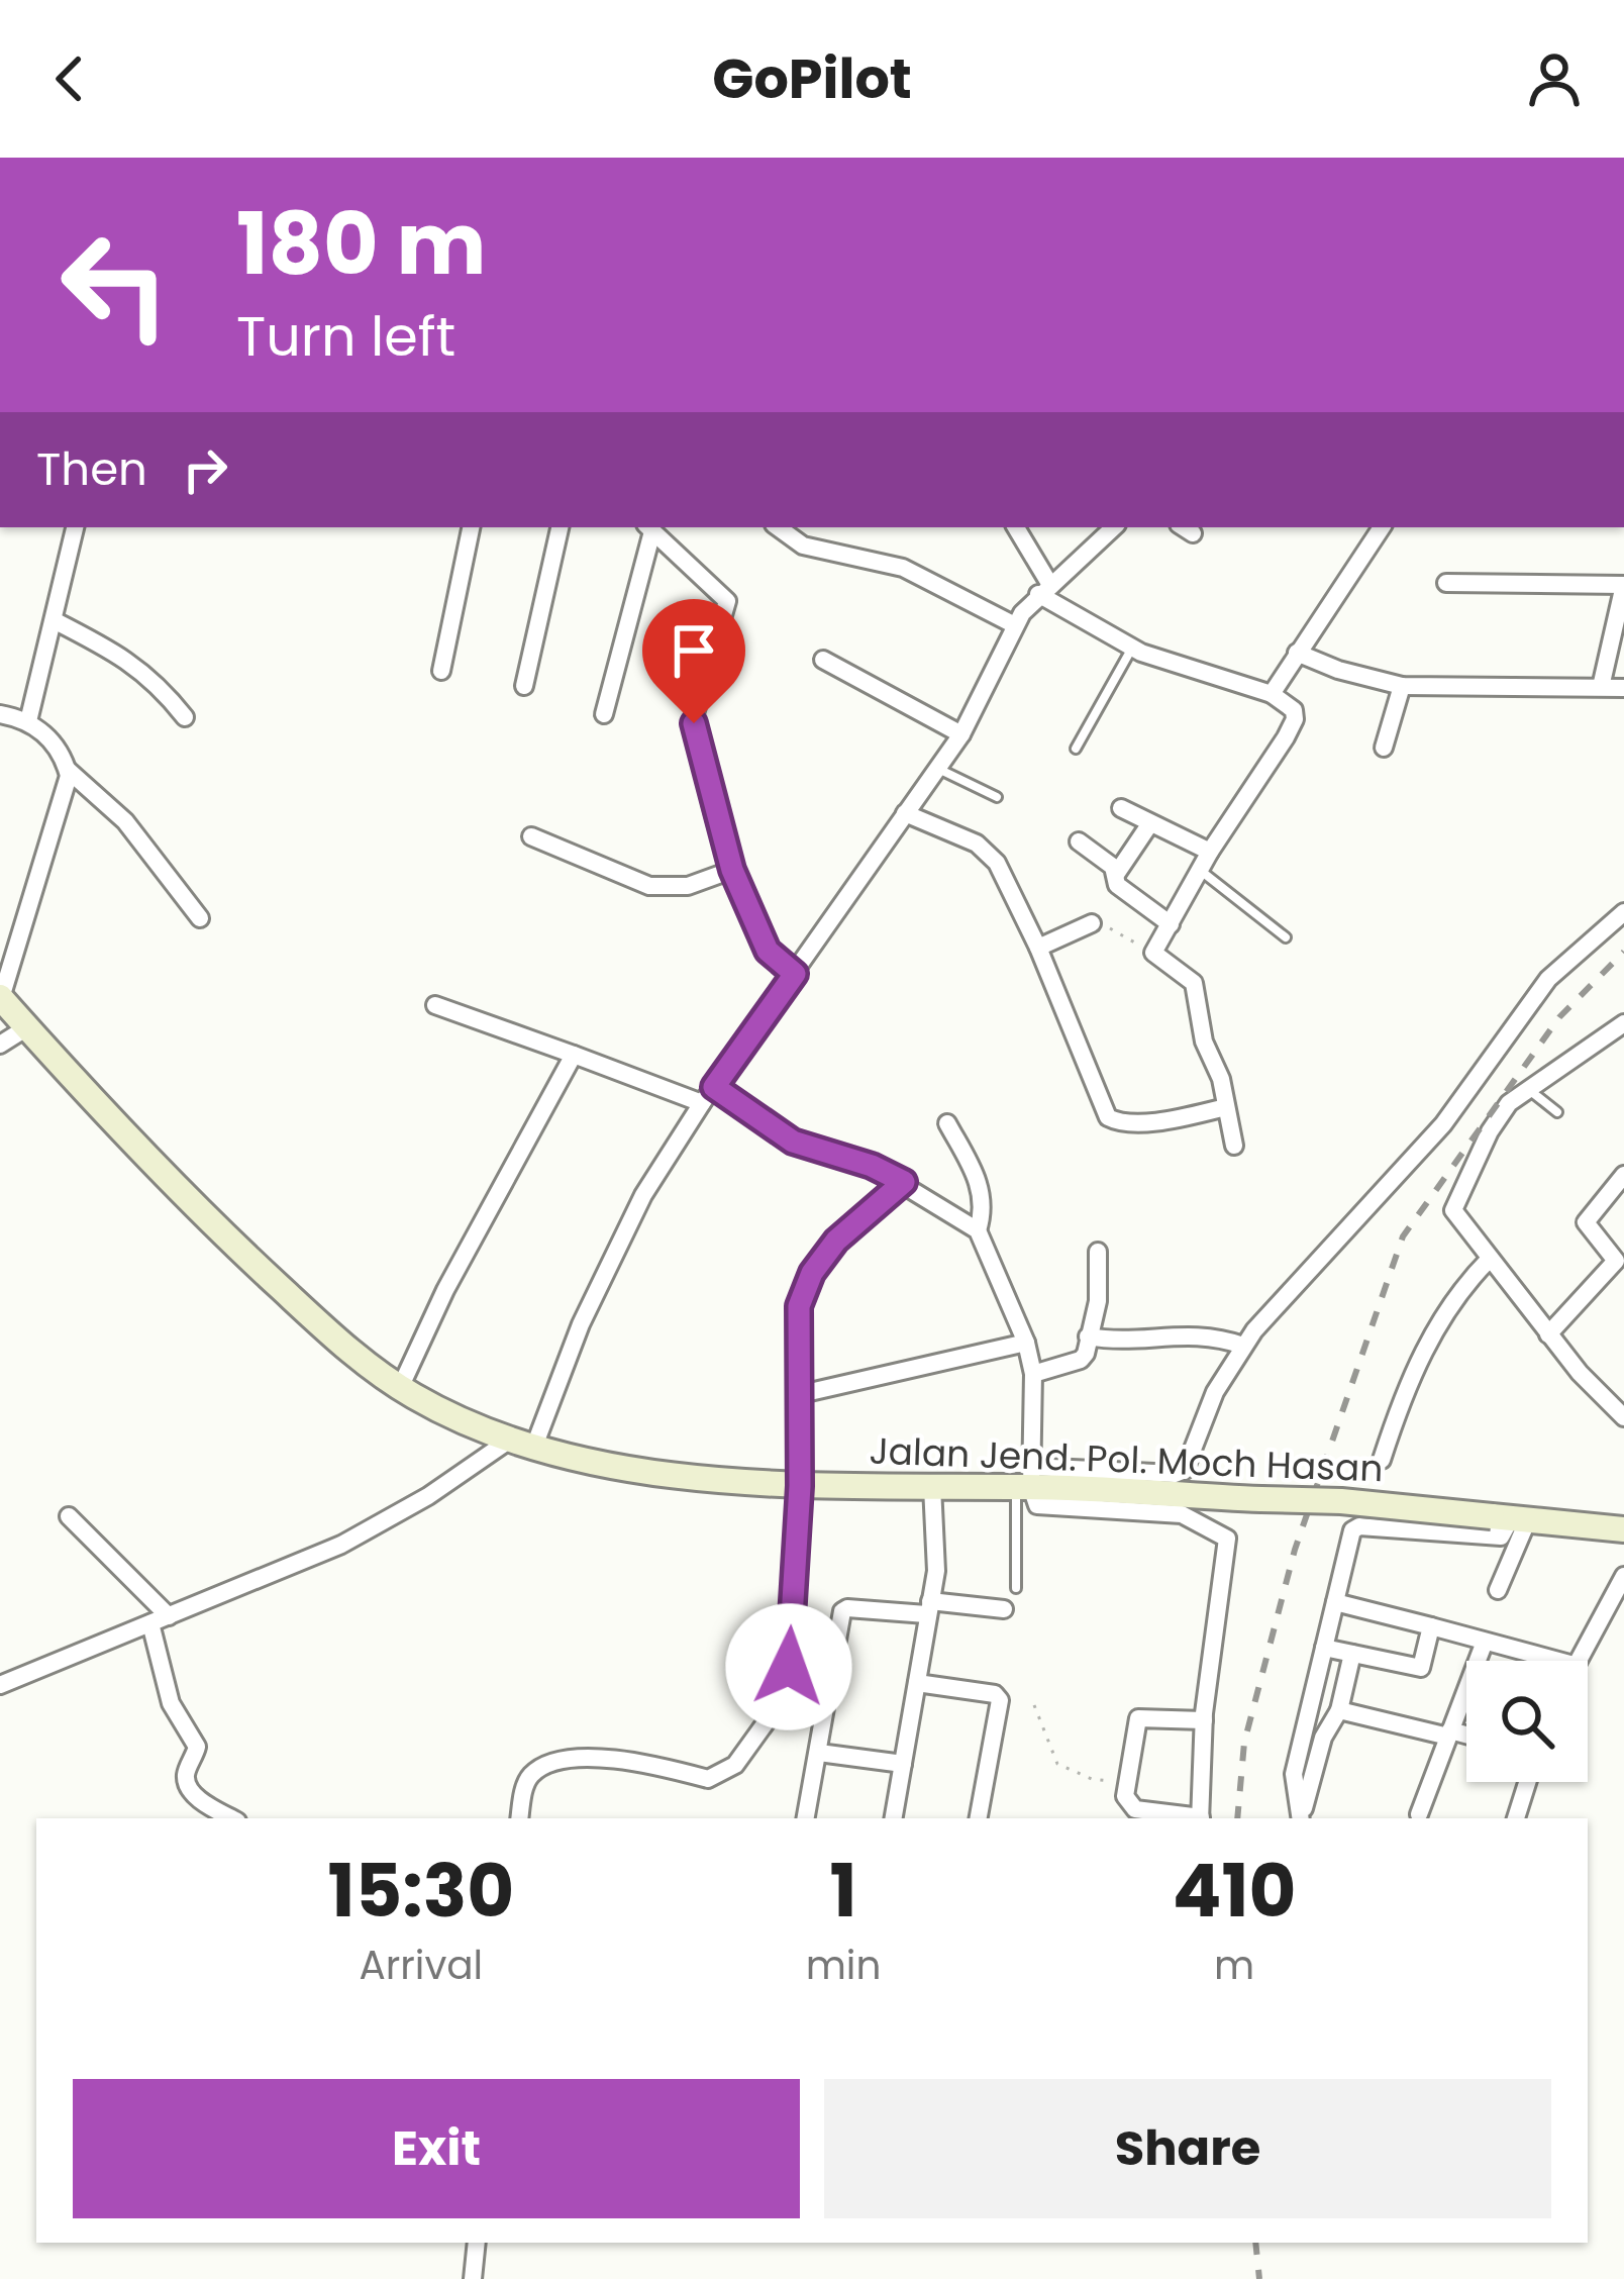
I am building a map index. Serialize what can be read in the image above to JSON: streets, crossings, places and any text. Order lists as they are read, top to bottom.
{
  "streets": {
    "main road": ["Jalan Jend. Pol. Moch Hasan"]
  },
  "page": {
    "header": "GoPilot",
    "turn": ["180 m", "Turn left"],
    "then": "Then",
    "eta": [
      "15:30",
      "Arrival",
      "1",
      "min",
      "410",
      "m"
    ],
    "buttons": ["Exit", "Share"]
  }
}
